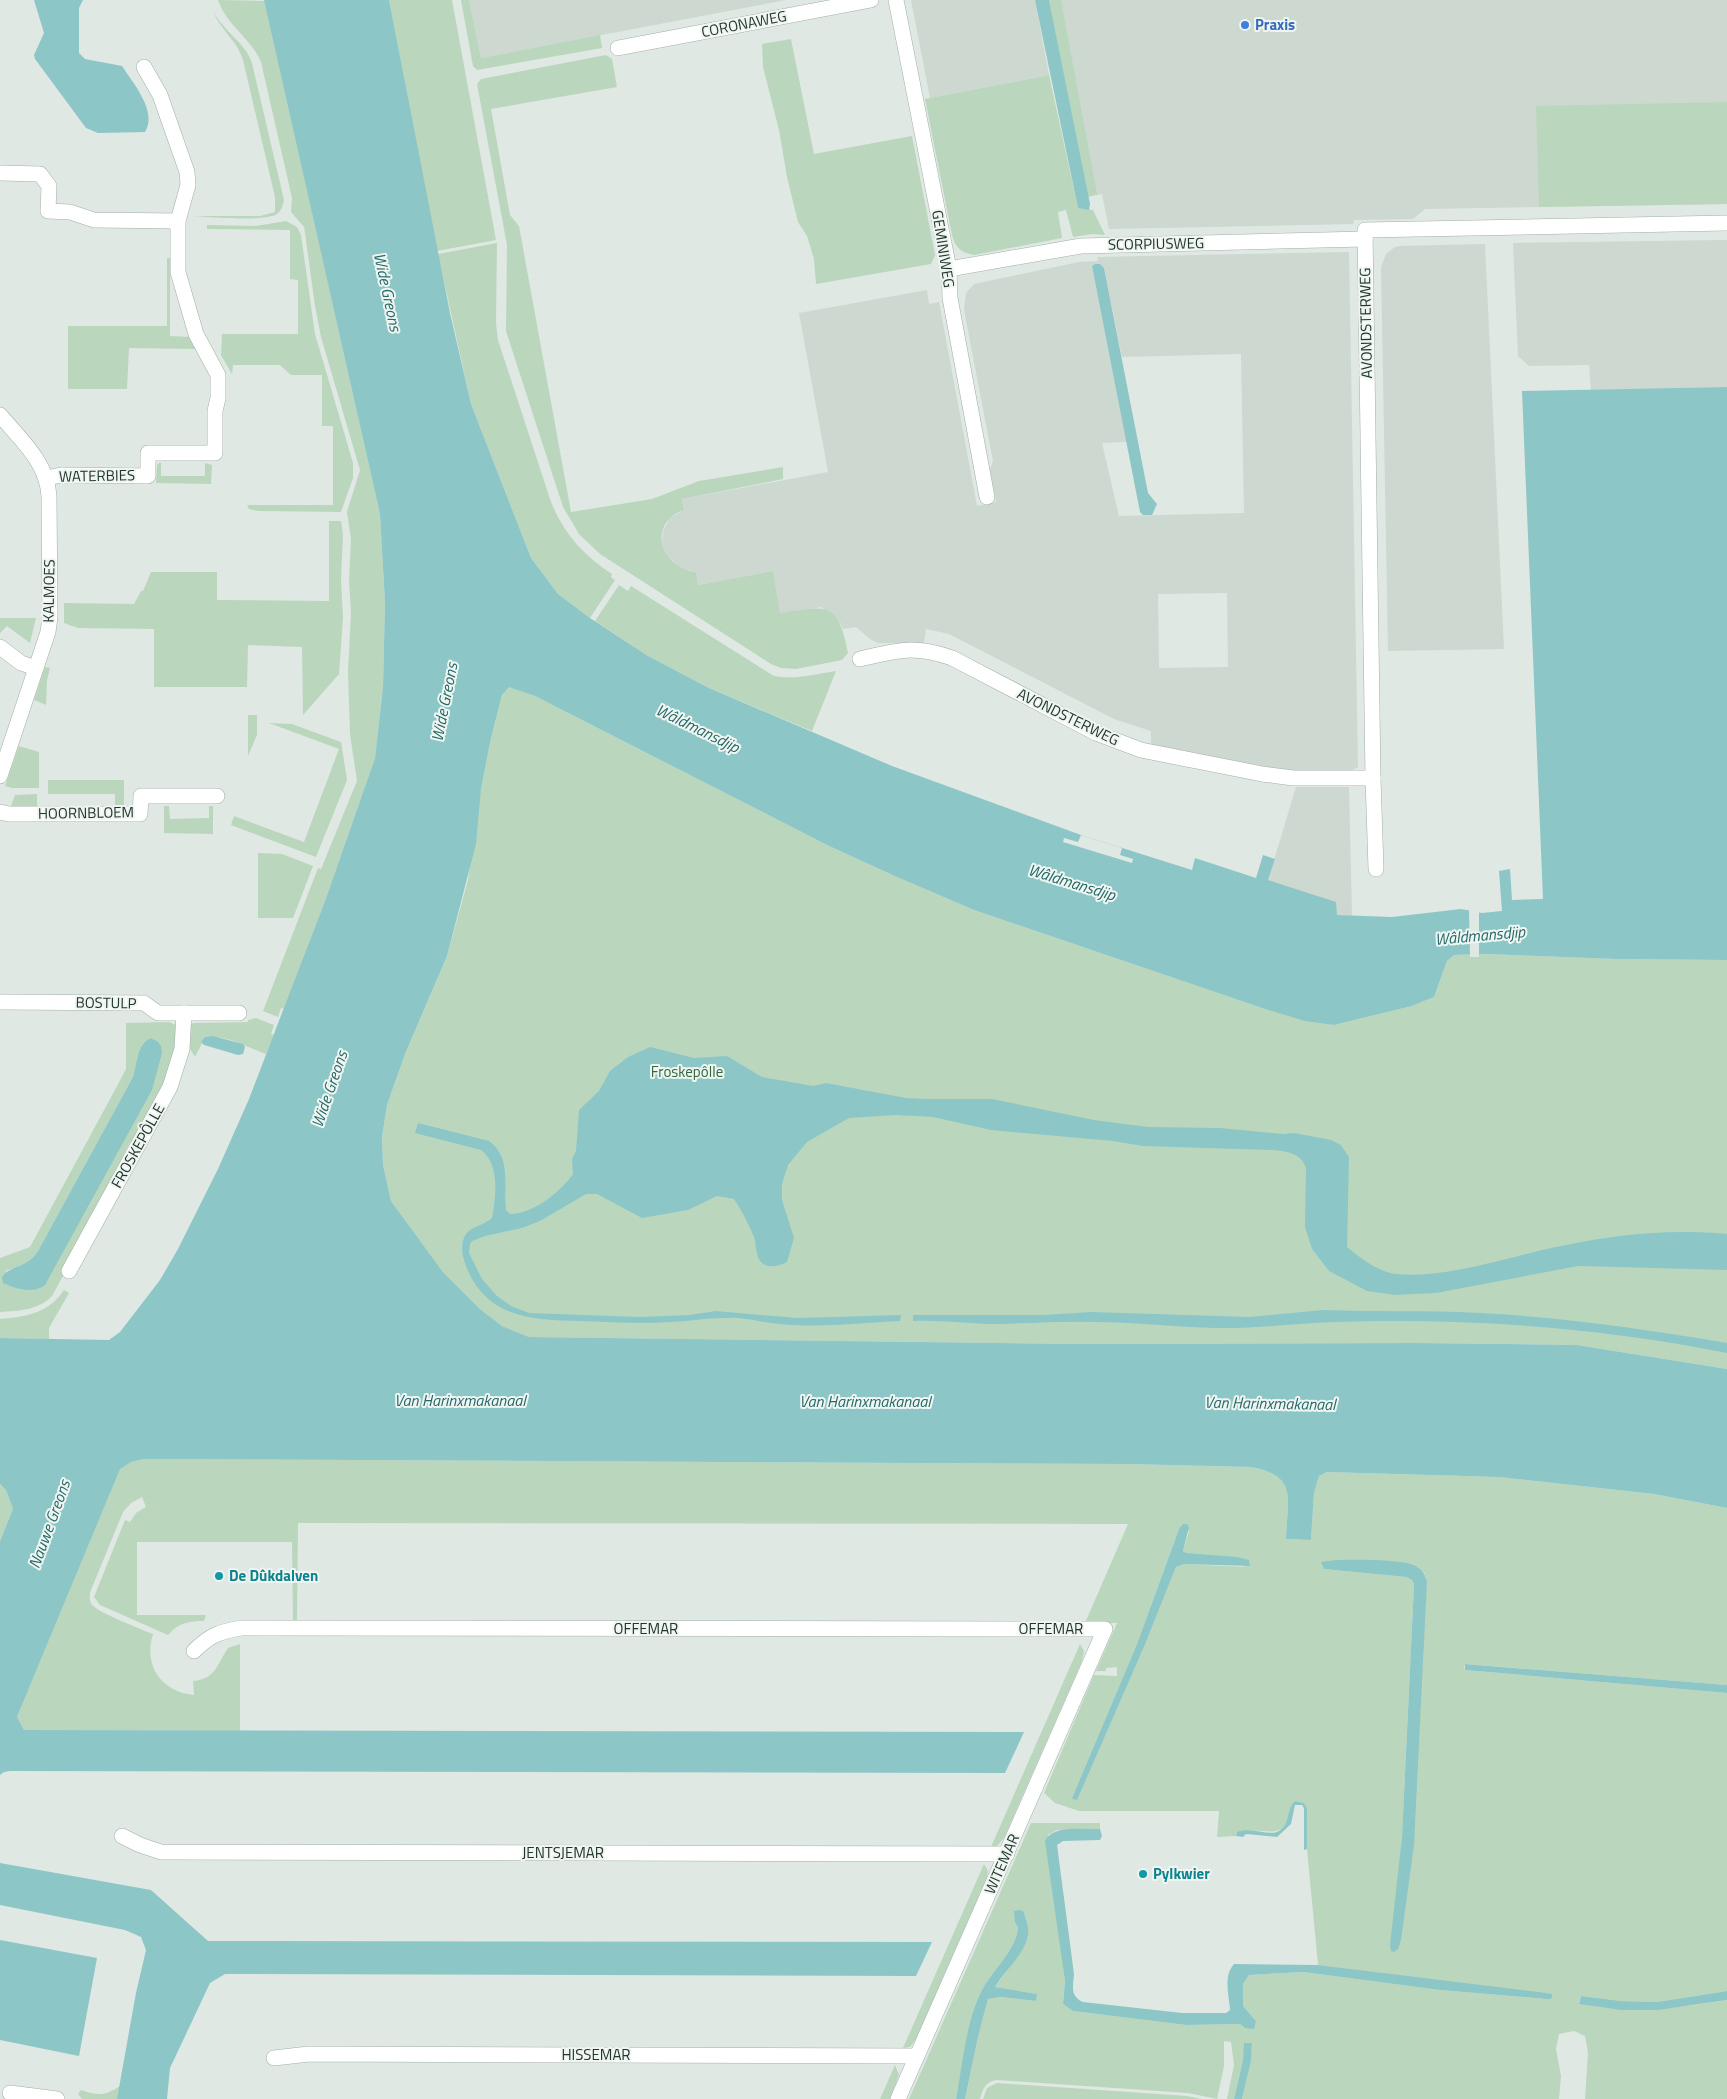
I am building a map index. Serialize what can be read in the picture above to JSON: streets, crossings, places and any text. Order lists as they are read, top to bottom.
{
  "streets": {
    "street": [
      "CORONAWEG",
      "SCORPIUSWEG",
      "GEMINIWEG",
      "AVONDSTERWEG",
      "WATERBIES",
      "KALMOES",
      "HOORNBLOEM",
      "BOSTULP",
      "FROSKEPÔLLE",
      "OFFEMAR",
      "JENTSJEMAR",
      "WITEMAR",
      "HISSEMAR"
    ]
  },
  "crossings": [
    ["SCORPIUSWEG", "GEMINIWEG"],
    ["SCORPIUSWEG", "AVONDSTERWEG"],
    ["WATERBIES", "KALMOES"],
    ["BOSTULP", "FROSKEPÔLLE"],
    ["OFFEMAR", "WITEMAR"],
    ["JENTSJEMAR", "WITEMAR"],
    ["WITEMAR", "HISSEMAR"]
  ],
  "water": [
    "Wide Greons",
    "Wâldmansdjip",
    "Van Harinxmakanaal",
    "Nauwe Greons"
  ],
  "parks": ["Froskepôlle"],
  "places": ["Praxis", "De Dûkdalven", "Pylkwier"]
}
